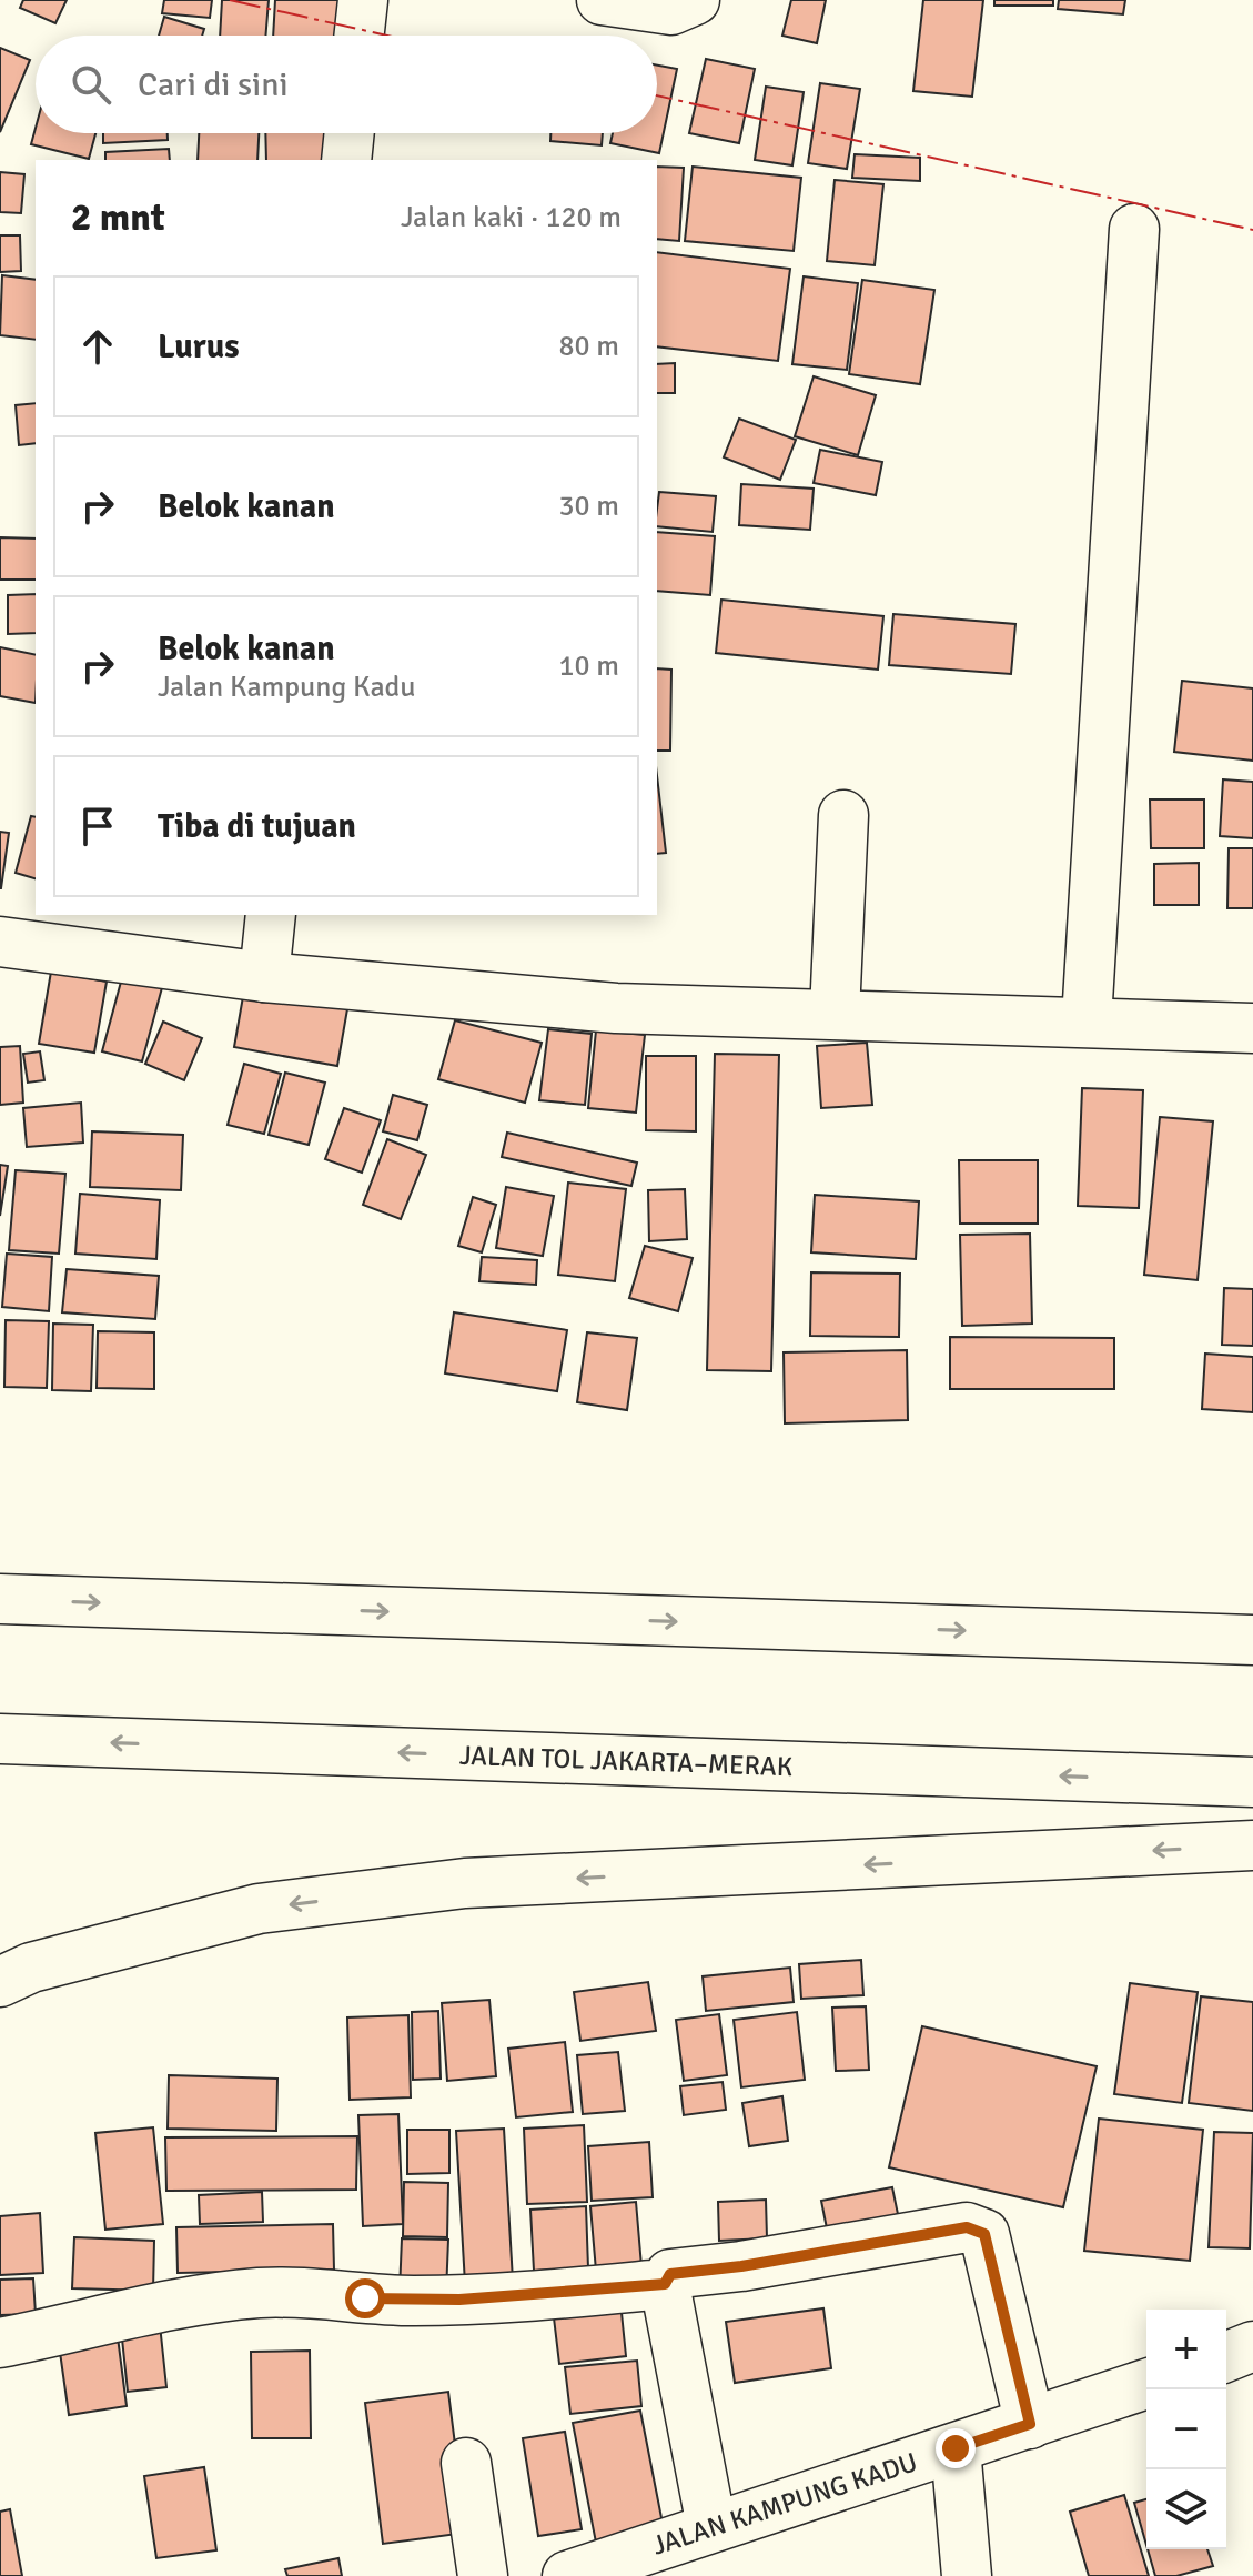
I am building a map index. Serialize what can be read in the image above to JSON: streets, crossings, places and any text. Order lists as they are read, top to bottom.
{
  "streets": {
    "main road": ["JALAN TOL JAKARTA–MERAK", "JALAN KAMPUNG KADU"]
  },
  "page": {
    "search": "Cari di sini",
    "heading": ["2 mnt", "Jalan kaki · 120 m"],
    "list": [
      ["Lurus", "80 m"],
      ["Belok kanan", "30 m"],
      ["Belok kanan", "Jalan Kampung Kadu", "10 m"],
      "Tiba di tujuan"
    ],
    "map_buttons": ["+", "−"]
  }
}
